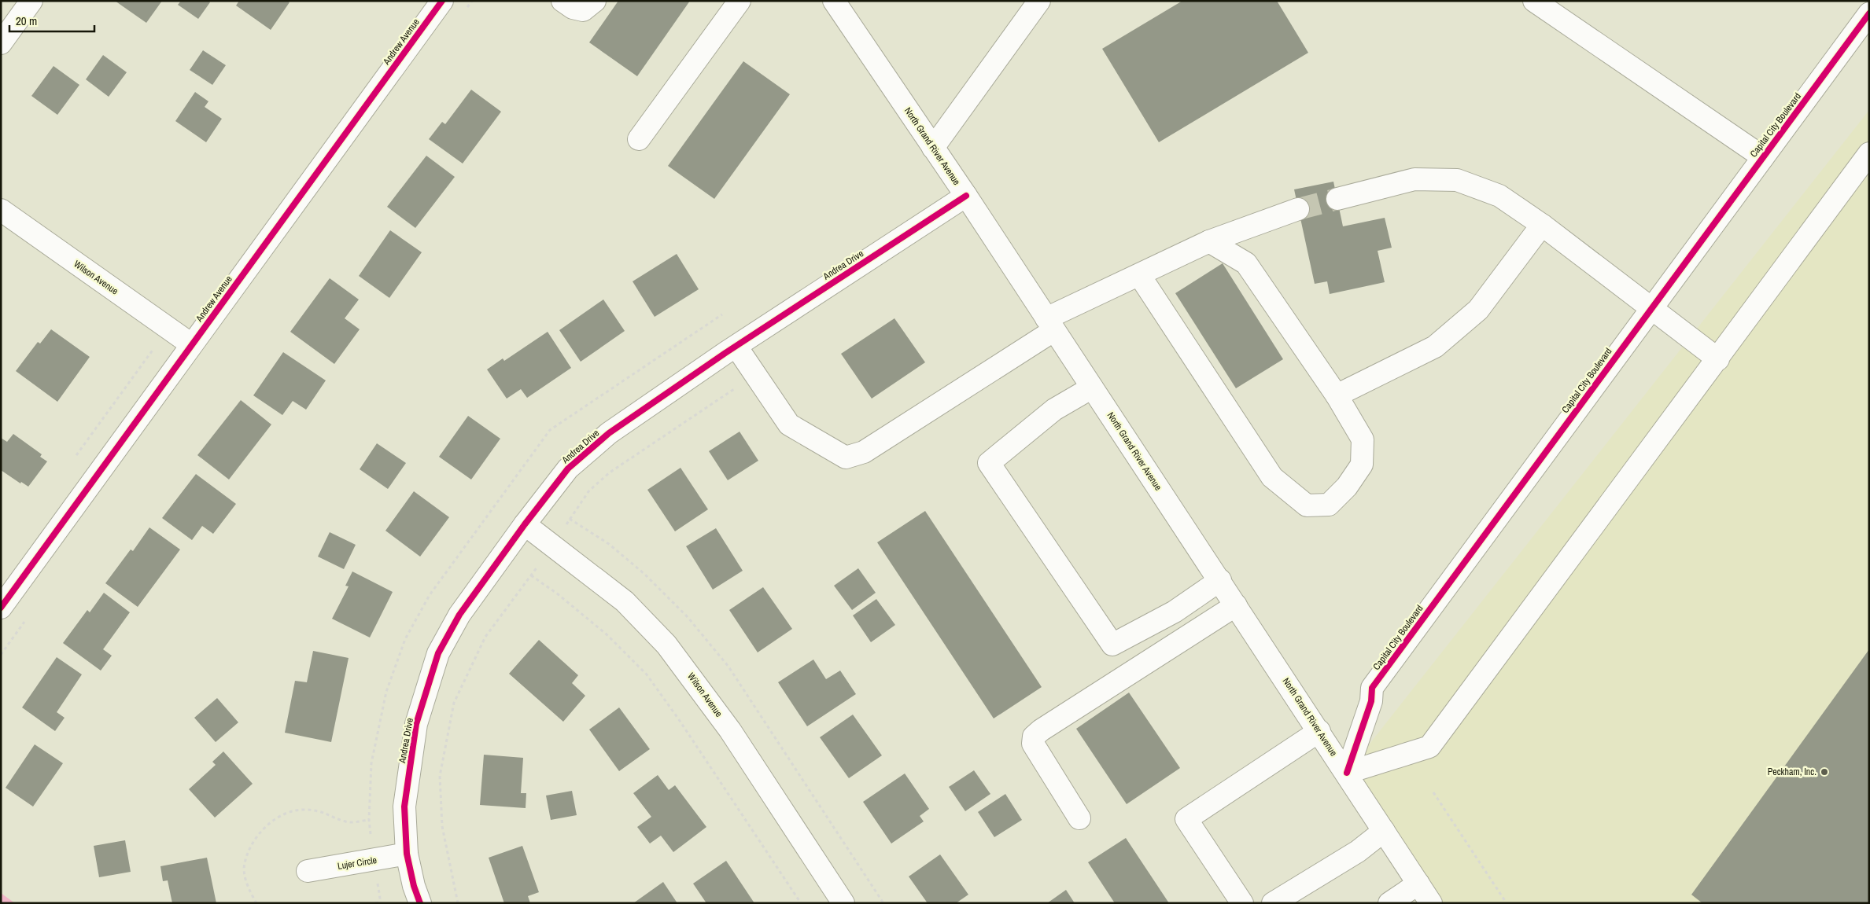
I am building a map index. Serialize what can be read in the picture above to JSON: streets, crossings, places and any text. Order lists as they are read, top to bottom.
{
  "streets": {
    "street": [
      "Andrew Avenue",
      "Capital City Boulevard",
      "North Grand River Avenue",
      "Andrea Drive",
      "Wilson Avenue",
      "Lujer Circle"
    ]
  },
  "crossings": [
    ["Andrew Avenue", "Wilson Avenue"],
    ["Capital City Boulevard", "North Grand River Avenue"],
    ["North Grand River Avenue", "Andrea Drive"],
    ["Andrea Drive", "Wilson Avenue"],
    ["Andrea Drive", "Lujer Circle"]
  ],
  "places": ["Peckham, Inc."],
  "scale_bar": "20 m"
}
